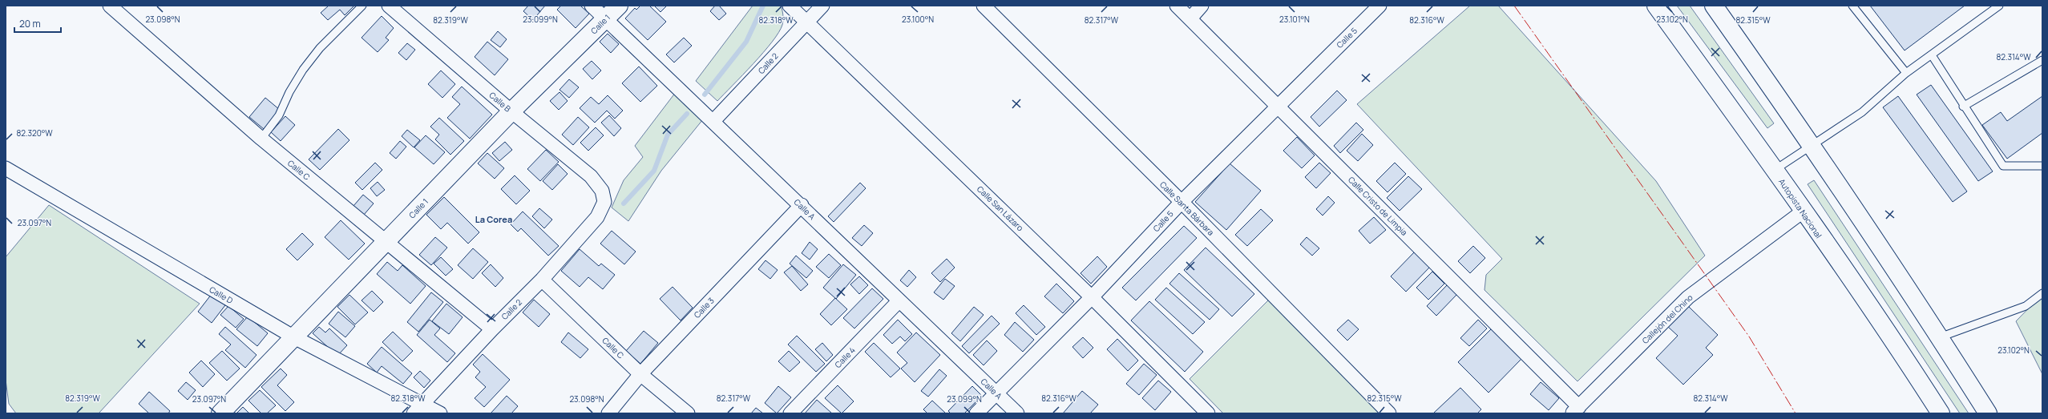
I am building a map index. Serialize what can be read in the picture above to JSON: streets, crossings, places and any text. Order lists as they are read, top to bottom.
{
  "streets": {
    "main road": ["Calle 1", "Autopista Nacional"],
    "street": [
      "Calle 5",
      "Calle 2",
      "Calle B",
      "Calle C",
      "Calle Cristo de Limpia",
      "Calle San Lázaro",
      "Calle Santa Bárbara",
      "Calle A",
      "Calle D",
      "Calle 3",
      "Callejón del Chino",
      "Calle 4"
    ]
  },
  "crossings": [
    ["Calle 1", "Calle B"],
    ["Calle 1", "Calle C"],
    ["Calle 1", "Calle A"],
    ["Calle 1", "Calle D"],
    ["Calle 5", "Calle Cristo de Limpia"],
    ["Calle 5", "Calle San Lázaro"],
    ["Calle 5", "Calle Santa Bárbara"],
    ["Calle 5", "Calle A"],
    ["Calle 2", "Calle B"],
    ["Calle 2", "Calle C"],
    ["Calle 2", "Calle San Lázaro"],
    ["Calle 2", "Calle A"],
    ["Calle 2", "Calle D"],
    ["Calle C", "Calle 3"],
    ["Calle Cristo de Limpia", "Callejón del Chino"],
    ["Autopista Nacional", "Callejón del Chino"],
    ["Calle A", "Calle 3"],
    ["Calle A", "Calle 4"]
  ],
  "districts": ["La Corea"],
  "scale_bar": "20 m",
  "coordinates": [
    "23.101°N",
    "23.098°N",
    "23.099°N",
    "23.100°N",
    "23.102°N",
    "82.317°W",
    "82.316°W",
    "82.315°W",
    "82.319°W",
    "82.318°W",
    "82.314°W",
    "82.320°W",
    "23.097°N"
  ]
}
